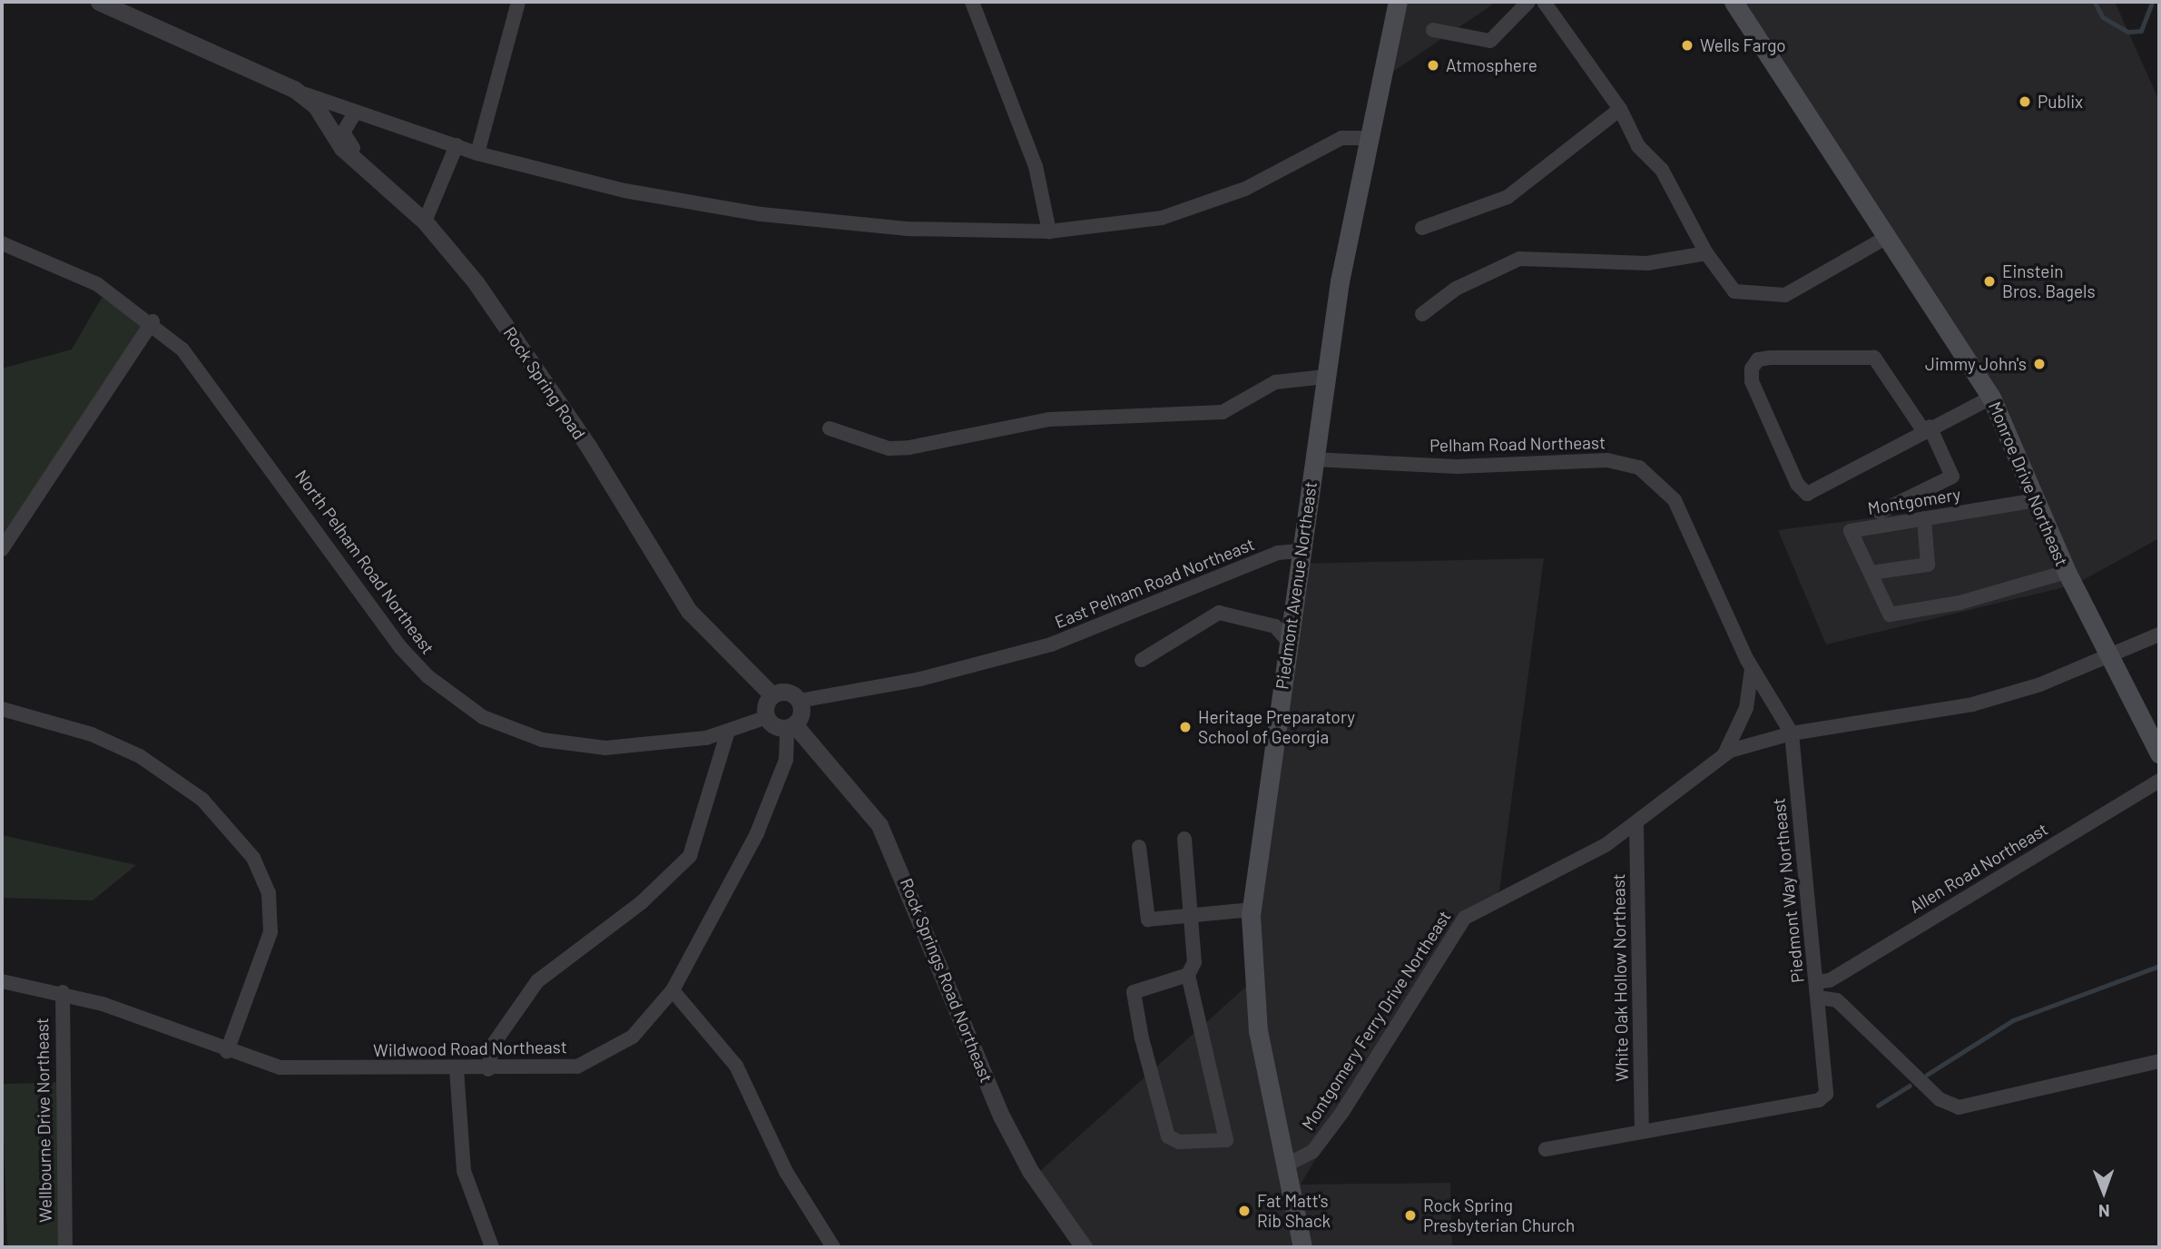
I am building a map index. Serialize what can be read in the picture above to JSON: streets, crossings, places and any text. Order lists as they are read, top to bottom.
{
  "streets": {
    "main road": ["Monroe Drive Northeast", "Piedmont Avenue Northeast"],
    "street": [
      "Rock Spring Road",
      "Pelham Road Northeast",
      "Montgomery",
      "North Pelham Road Northeast",
      "East Pelham Road Northeast",
      "Allen Road Northeast",
      "Piedmont Way Northeast",
      "White Oak Hollow Northeast",
      "Rock Springs Road Northeast",
      "Montgomery Ferry Drive Northeast",
      "Wildwood Road Northeast",
      "Wellbourne Drive Northeast"
    ]
  },
  "crossings": [
    ["Pelham Road Northeast", "Piedmont Avenue Northeast"],
    ["Pelham Road Northeast", "Piedmont Way Northeast"],
    ["Pelham Road Northeast", "Montgomery Ferry Drive Northeast"],
    ["Monroe Drive Northeast", "Montgomery"],
    ["Monroe Drive Northeast", "Montgomery Ferry Drive Northeast"],
    ["East Pelham Road Northeast", "Piedmont Avenue Northeast"],
    ["Piedmont Avenue Northeast", "Montgomery Ferry Drive Northeast"],
    ["Allen Road Northeast", "Piedmont Way Northeast"],
    ["Piedmont Way Northeast", "Montgomery Ferry Drive Northeast"],
    ["White Oak Hollow Northeast", "Montgomery Ferry Drive Northeast"],
    ["Rock Springs Road Northeast", "Wildwood Road Northeast"],
    ["Wildwood Road Northeast", "Wellbourne Drive Northeast"]
  ],
  "places": [
    "Wells Fargo",
    "Atmosphere",
    "Publix",
    "Einstein Bros. Bagels",
    "Jimmy John's",
    "Heritage Preparatory School of Georgia",
    "Fat Matt's Rib Shack",
    "Rock Spring Presbyterian Church"
  ],
  "north": "bottom"
}
